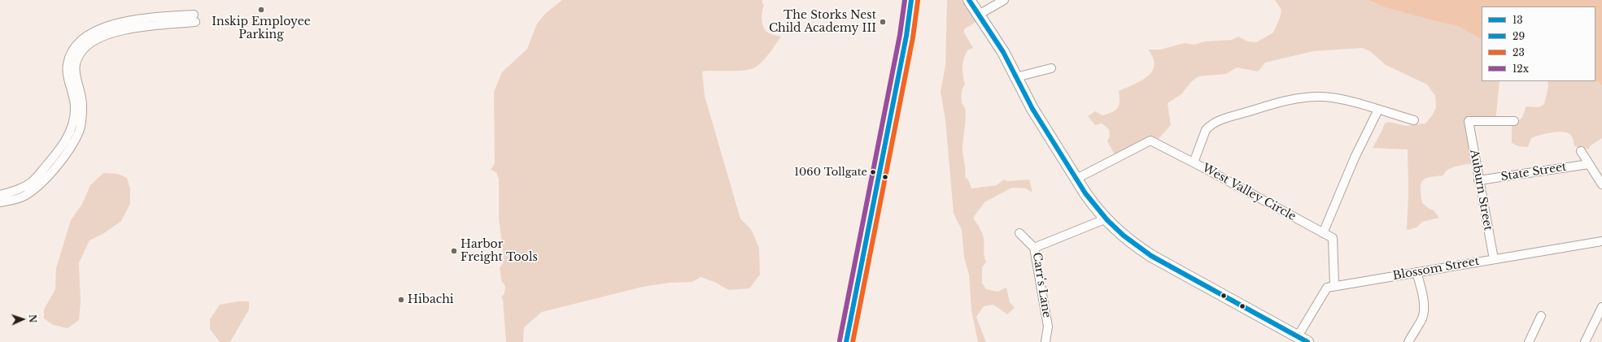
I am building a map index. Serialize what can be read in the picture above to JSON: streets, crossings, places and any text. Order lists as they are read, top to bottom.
{
  "streets": {
    "street": [
      "State Street",
      "Auburn Street",
      "West Valley Circle",
      "Blossom Street",
      "Carr's Lane"
    ]
  },
  "crossings": [
    ["State Street", "Auburn Street"],
    ["Auburn Street", "Blossom Street"],
    ["West Valley Circle", "Blossom Street"]
  ],
  "places": [
    "Inskip Employee Parking",
    "The Storks Nest Child Academy III",
    "1060 Tollgate",
    "Harbor Freight Tools",
    "Hibachi"
  ],
  "lines": [
    "transit line 13",
    "transit line 29",
    "transit line 12x",
    "transit line 23"
  ],
  "legend": [
    "13",
    "29",
    "23",
    "12x"
  ],
  "north": "right"
}
